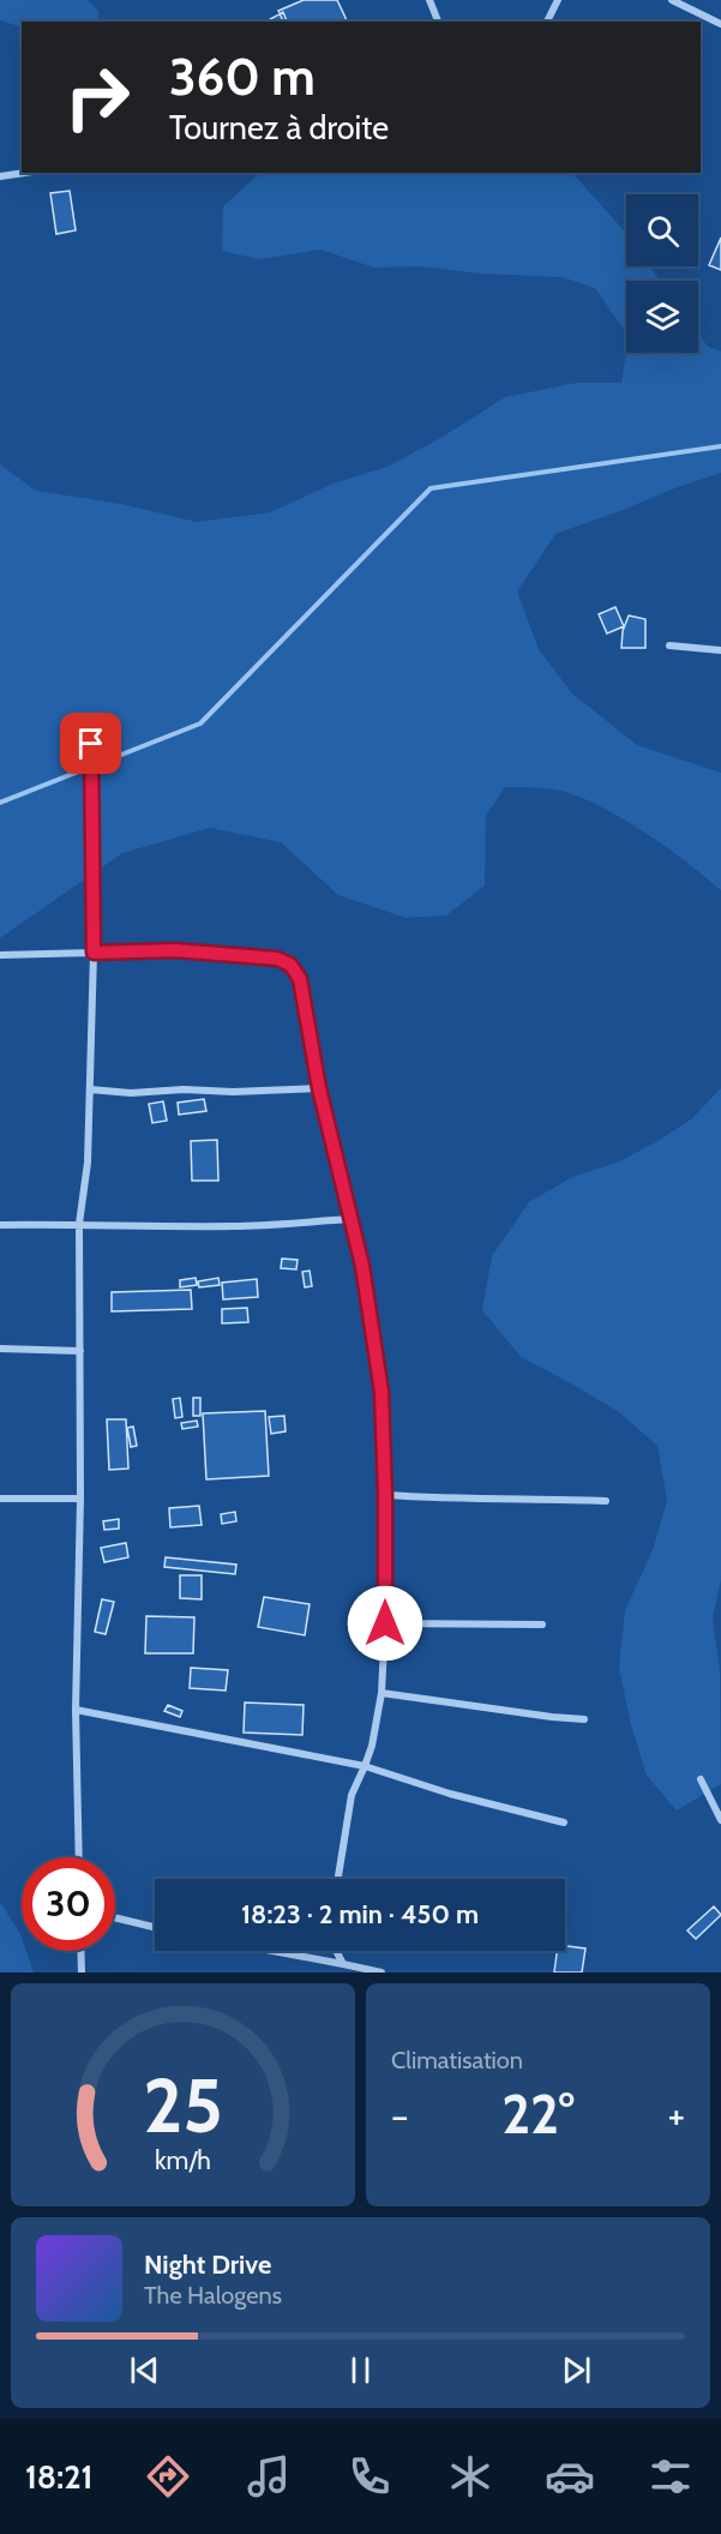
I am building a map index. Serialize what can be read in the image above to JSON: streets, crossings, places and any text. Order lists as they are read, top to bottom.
{
  "page": {
    "turn": ["360 m", "Tournez à droite"],
    "limit": "30",
    "trip": "18:23 · 2 min · 450 m",
    "tile": "Climatisation",
    "heat": ["−", "22°", "+"],
    "song": ["Night Drive", "The Halogens"],
    "tabs": "18:21",
    "gauge": ["25", "km/h"]
  }
}
